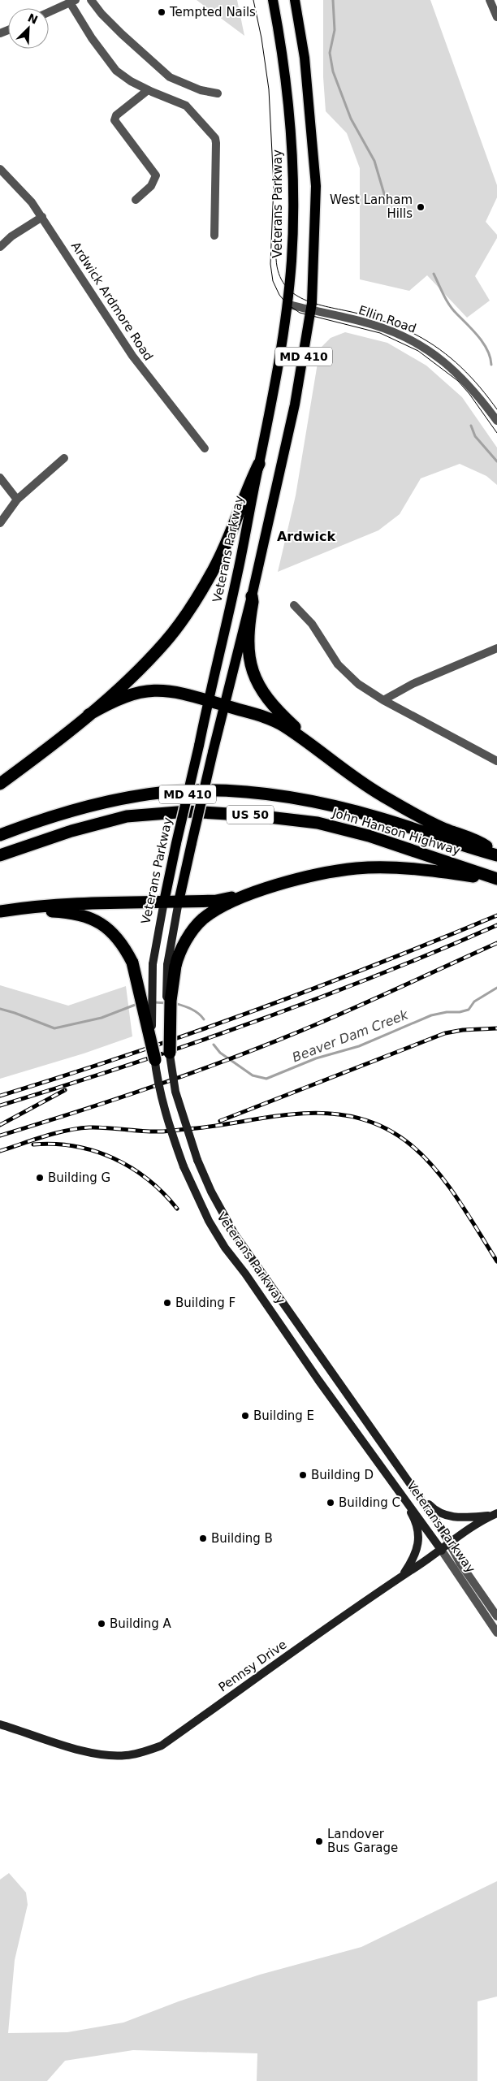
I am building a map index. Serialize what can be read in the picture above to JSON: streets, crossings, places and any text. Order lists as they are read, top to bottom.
{
  "streets": {
    "highway": ["US 50", "John Hanson Highway"],
    "main road": ["Veterans Parkway", "MD 410", "Pennsy Drive"],
    "street": ["Ardwick Ardmore Road", "Ellin Road"]
  },
  "crossings": [
    ["Veterans Parkway", "Ellin Road"],
    ["Veterans Parkway", "Pennsy Drive"],
    ["Ellin Road", "MD 410"]
  ],
  "districts": ["Ardwick"],
  "water": ["Beaver Dam Creek"],
  "places": [
    "Tempted Nails",
    "West Lanham Hills",
    "Building G",
    "Building F",
    "Building E",
    "Building D",
    "Building C",
    "Building B",
    "Building A",
    "Landover Bus Garage"
  ],
  "north": "top right"
}
